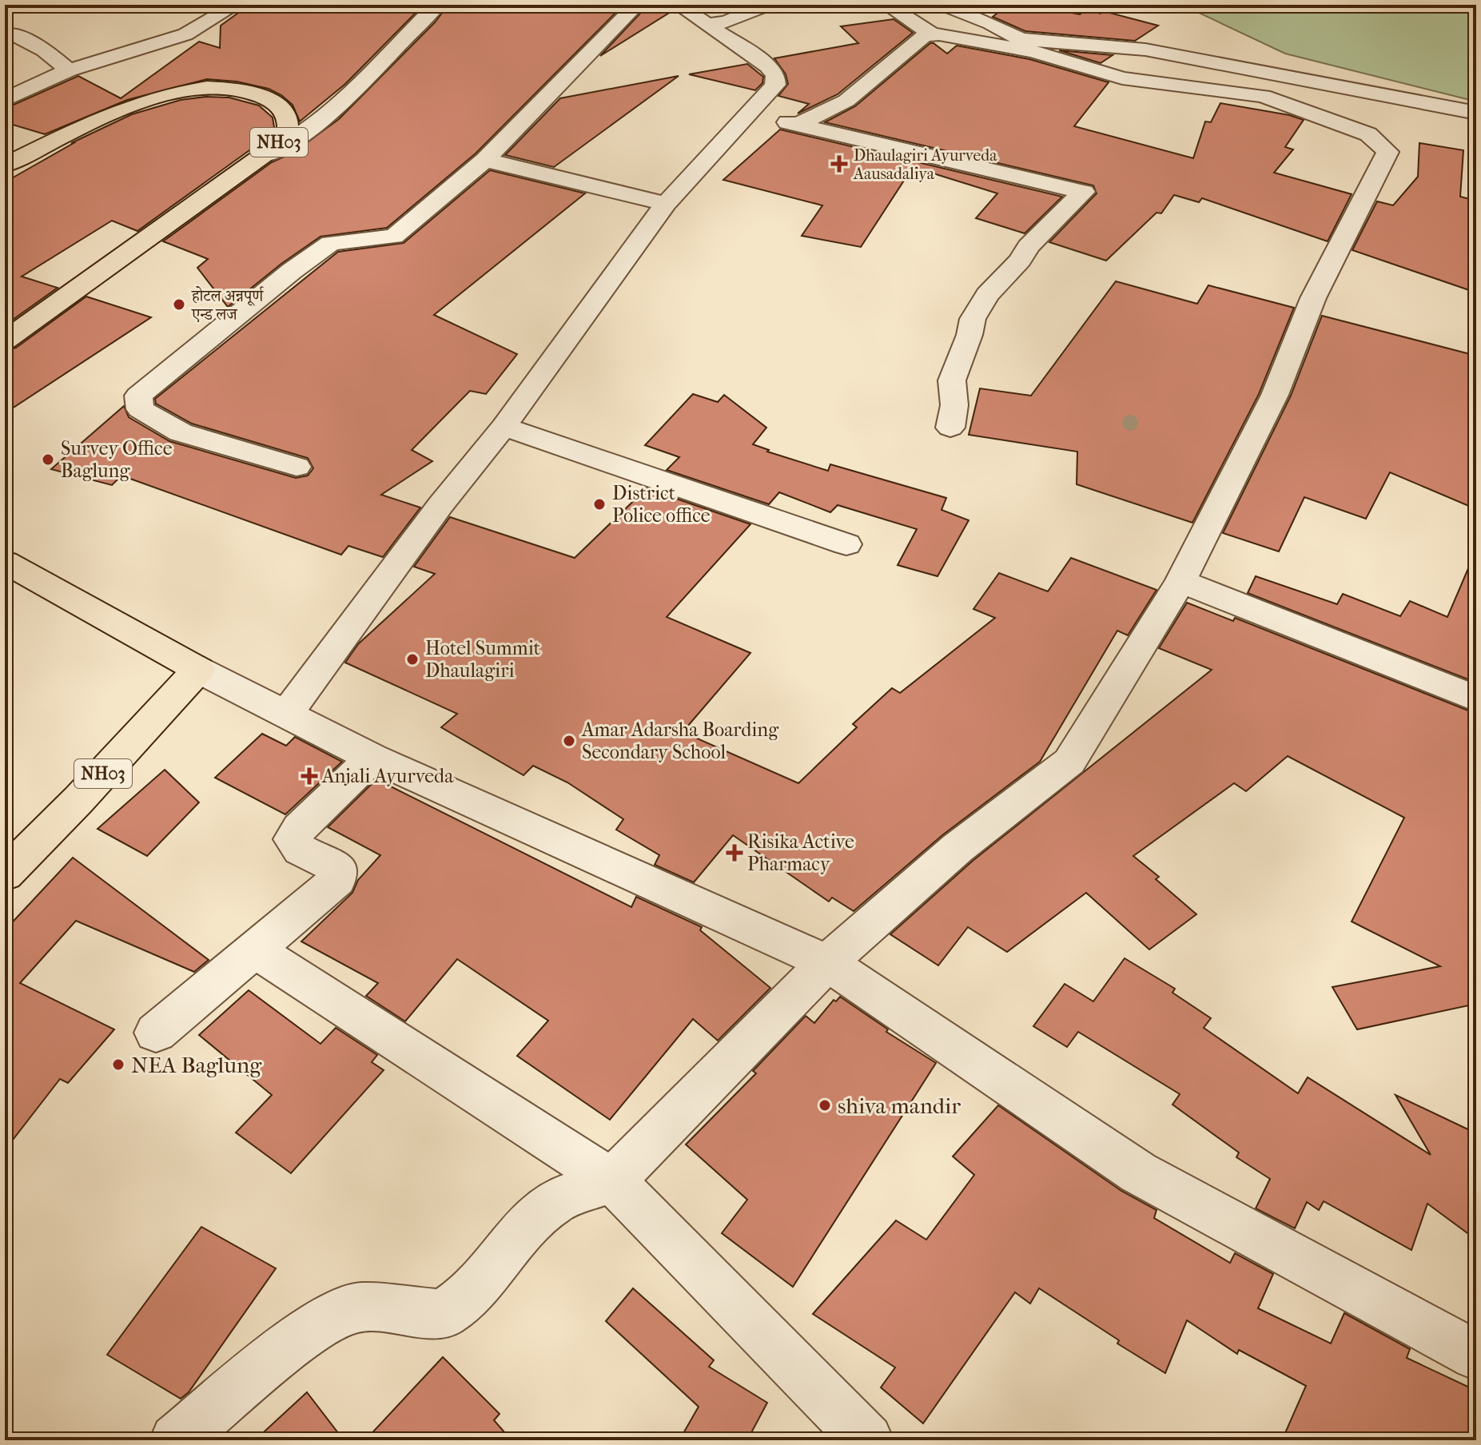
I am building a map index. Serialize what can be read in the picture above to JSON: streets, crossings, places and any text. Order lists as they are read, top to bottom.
{
  "streets": {
    "main road": ["NH03"]
  },
  "places": {
    "health": ["Dhaulagiri Ayurveda Aausadaliya", "Anjali Ayurveda", "Risika Active Pharmacy"],
    "other": [
      "होटल अन्नपूर्ण एन्ड लज",
      "Survey Office Baglung",
      "District Police office",
      "Hotel Summit Dhaulagiri",
      "Amar Adarsha Boarding Secondary School",
      "NEA Baglung",
      "shiva mandir"
    ]
  }
}
